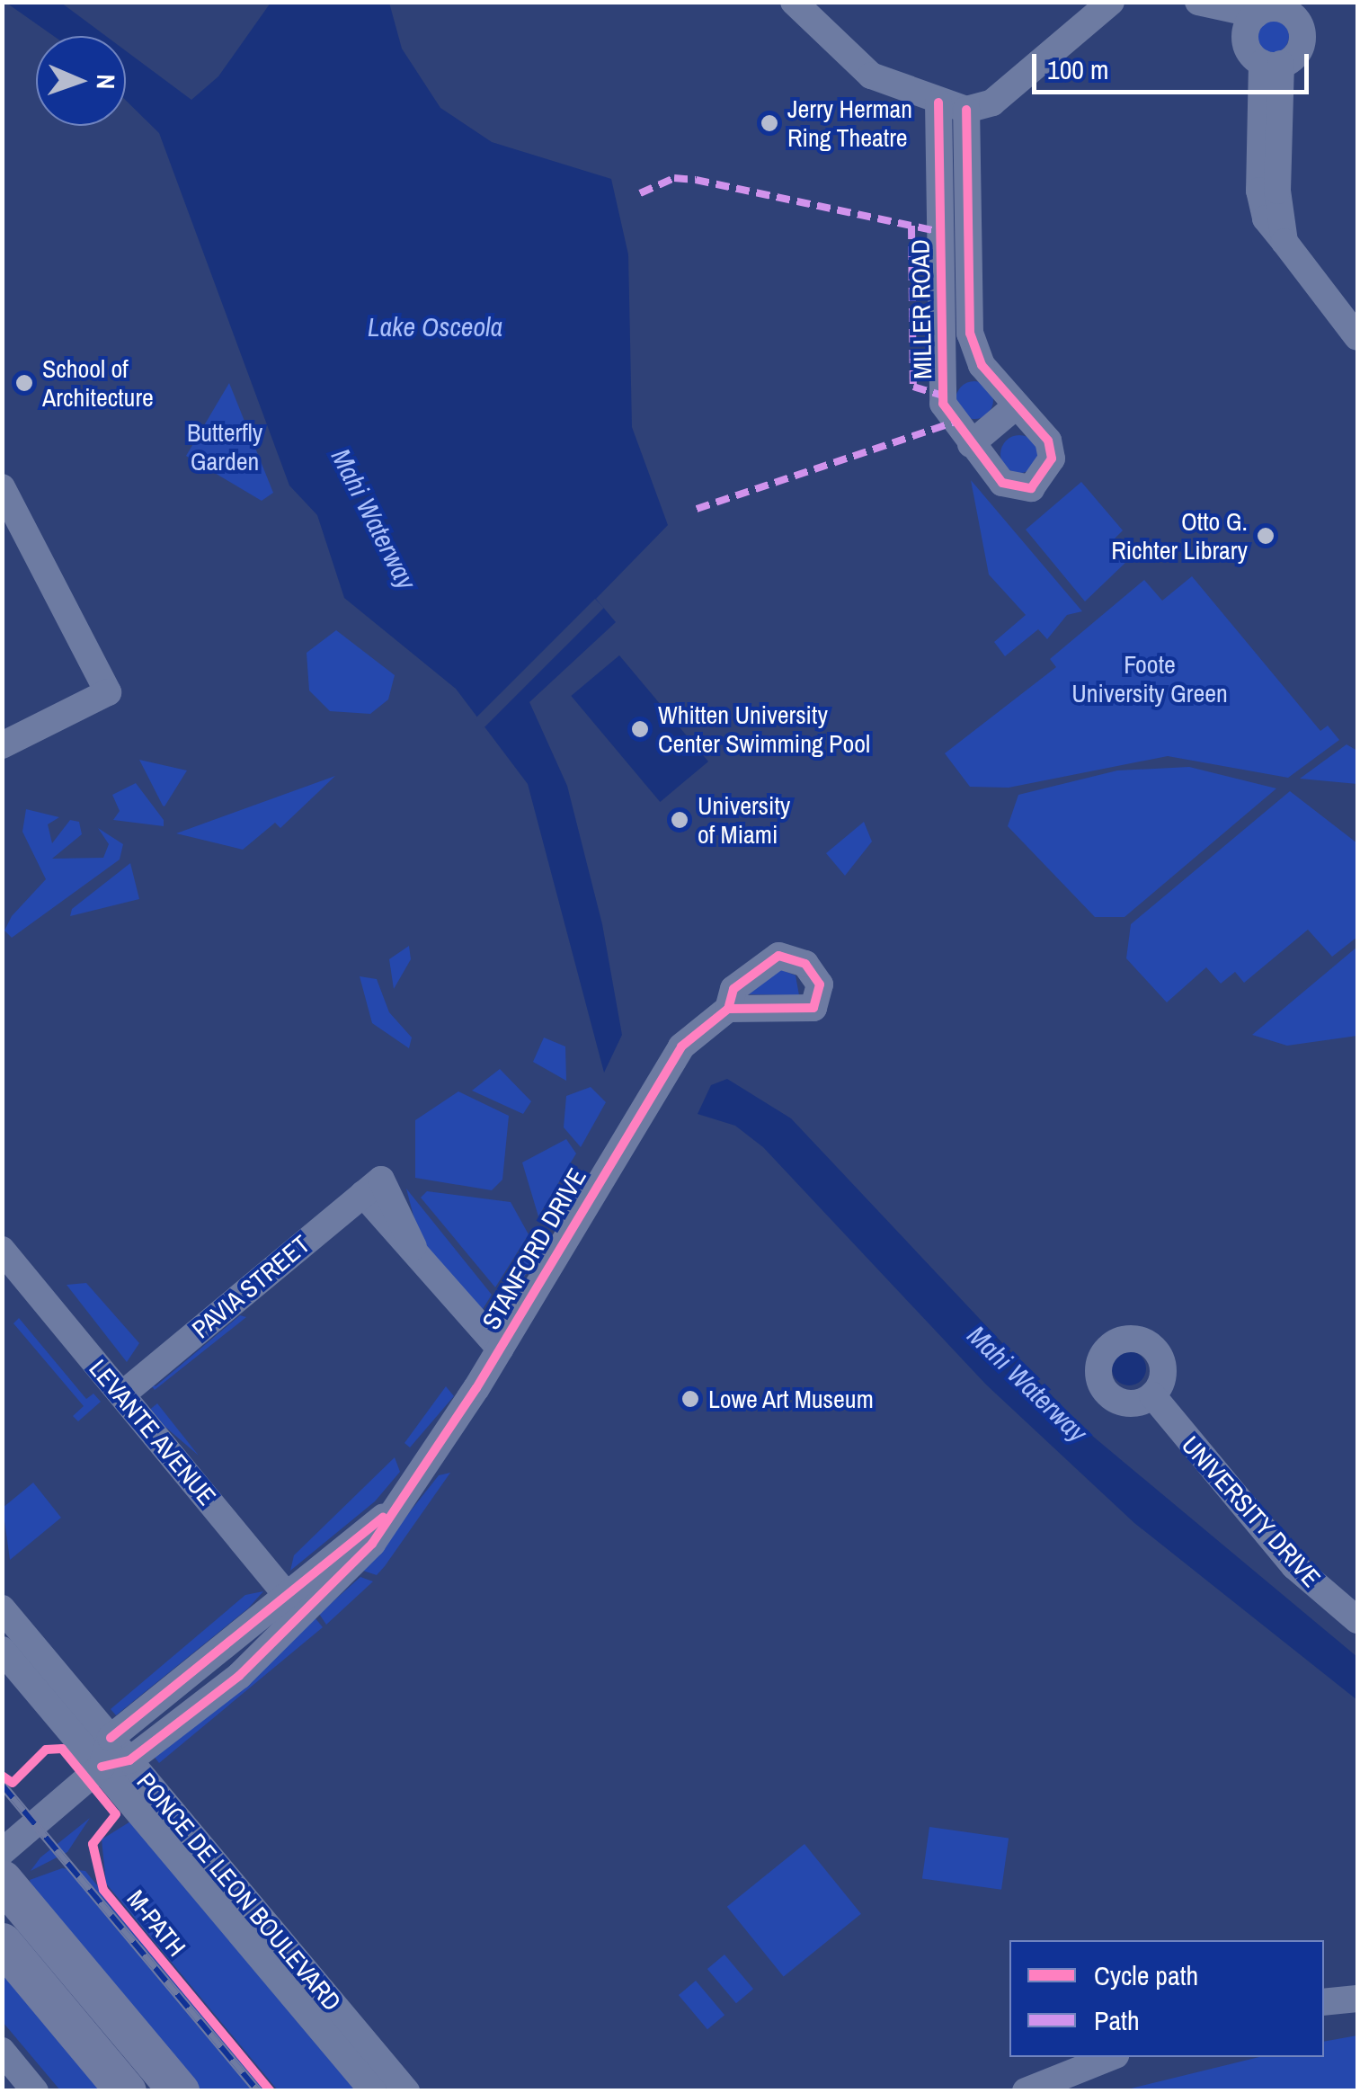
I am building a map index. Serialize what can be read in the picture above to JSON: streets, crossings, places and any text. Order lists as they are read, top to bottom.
{
  "streets": {
    "street": [
      "MILLER ROAD",
      "STANFORD DRIVE",
      "PAVIA STREET",
      "LEVANTE AVENUE",
      "UNIVERSITY DRIVE",
      "PONCE DE LEON BOULEVARD"
    ],
    "cycle path": ["M-PATH"]
  },
  "crossings": [
    ["STANFORD DRIVE", "PAVIA STREET"],
    ["STANFORD DRIVE", "LEVANTE AVENUE"],
    ["STANFORD DRIVE", "PONCE DE LEON BOULEVARD"],
    ["PAVIA STREET", "LEVANTE AVENUE"]
  ],
  "water": ["Lake Osceola", "Mahi Waterway"],
  "parks": ["Butterfly Garden", "Foote University Green"],
  "places": [
    "Jerry Herman Ring Theatre",
    "School of Architecture",
    "Otto G. Richter Library",
    "Whitten University Center Swimming Pool",
    "University of Miami",
    "Lowe Art Museum"
  ],
  "legend": ["Cycle path", "Path"],
  "scale_bar": "100 m",
  "north": "right"
}
